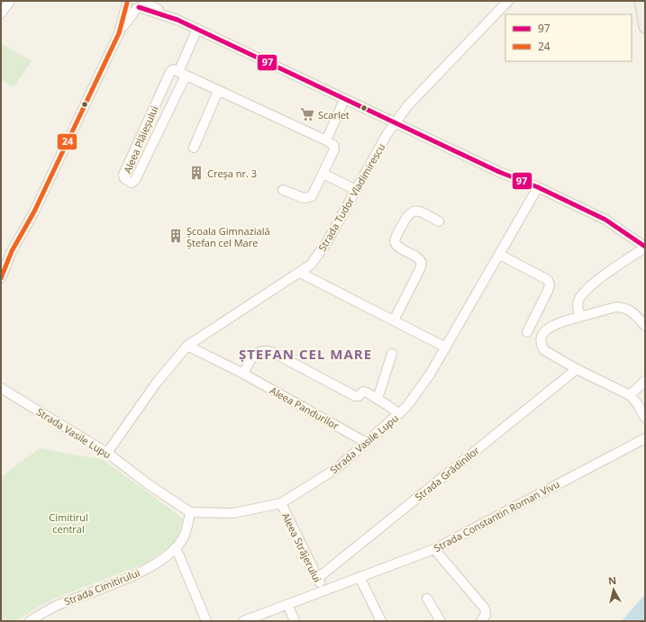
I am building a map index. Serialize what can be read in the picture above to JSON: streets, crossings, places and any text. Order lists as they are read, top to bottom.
{
  "streets": {
    "street": [
      "Aleea Plăieșului",
      "Strada Tudor Vladimirescu",
      "Aleea Pandurilor",
      "Strada Vasile Lupu",
      "Strada Grădinilor",
      "Strada Constantin Roman Vivu",
      "Aleea Străjerului",
      "Strada Cimitirului"
    ]
  },
  "crossings": [
    ["Strada Tudor Vladimirescu", "Aleea Pandurilor"],
    ["Strada Tudor Vladimirescu", "Strada Vasile Lupu"],
    ["Aleea Pandurilor", "Strada Vasile Lupu"],
    ["Strada Vasile Lupu", "Aleea Străjerului"],
    ["Strada Vasile Lupu", "Strada Cimitirului"],
    ["Strada Grădinilor", "Aleea Străjerului"],
    ["Strada Constantin Roman Vivu", "Aleea Străjerului"]
  ],
  "districts": ["ȘTEFAN CEL MARE"],
  "parks": ["Cimitirul central"],
  "places": {
    "supermarket": ["Scarlet"],
    "building": ["Creșa nr. 3", "Școala Gimnazială Ștefan cel Mare"]
  },
  "lines": ["transit line 24", "transit line 97"],
  "legend": ["97", "24"],
  "north": "top"
}
